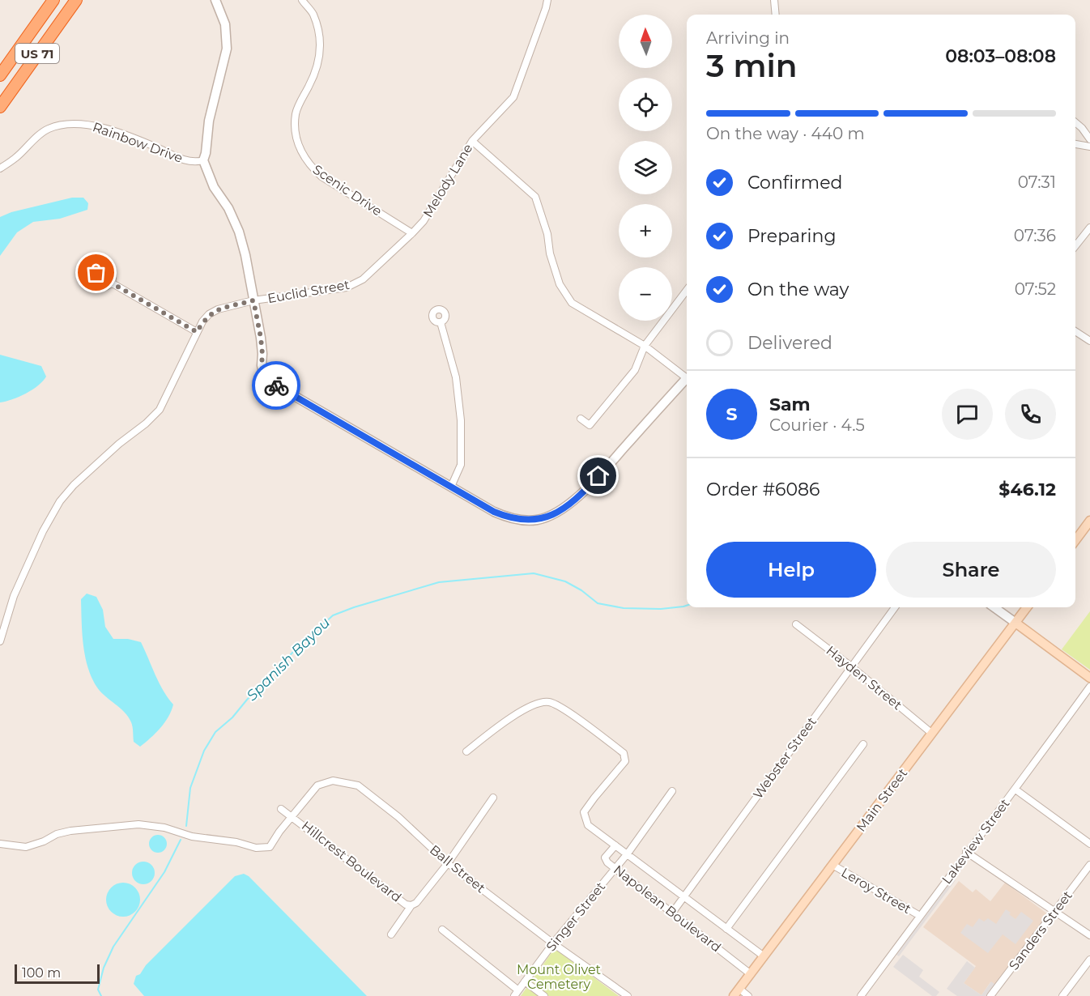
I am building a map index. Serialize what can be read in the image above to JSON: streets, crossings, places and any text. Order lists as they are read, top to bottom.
{
  "streets": {
    "highway": ["US 71"],
    "main road": ["Main Street"],
    "street": [
      "Rainbow Drive",
      "Melody Lane",
      "Scenic Drive",
      "Euclid Street",
      "Hayden Street",
      "Webster Street",
      "Lakeview Street",
      "Hillcrest Boulevard",
      "Ball Street",
      "Leroy Street",
      "Napolean Boulevard",
      "Singer Street",
      "Sanders Street"
    ]
  },
  "crossings": [
    ["Melody Lane", "Scenic Drive"],
    ["Melody Lane", "Euclid Street"],
    ["Scenic Drive", "Euclid Street"],
    ["Hayden Street", "Webster Street"],
    ["Hayden Street", "Main Street"],
    ["Webster Street", "Napolean Boulevard"],
    ["Main Street", "Leroy Street"],
    ["Main Street", "Napolean Boulevard"],
    ["Lakeview Street", "Leroy Street"],
    ["Hillcrest Boulevard", "Ball Street"],
    ["Ball Street", "Singer Street"],
    ["Napolean Boulevard", "Singer Street"]
  ],
  "water": ["Spanish Bayou"],
  "parks": ["Mount Olivet Cemetery"],
  "scale_bar": "100 m",
  "north": "top",
  "page": {
    "map_buttons": ["+", "−"],
    "heading": ["3 min", "Arriving in", "08:03–08:08"],
    "panel": [
      "Sam",
      "Courier · 4.5",
      "Order #6086",
      "$46.12"
    ],
    "bar": "On the way · 440 m",
    "list": [
      ["Confirmed", "07:31"],
      ["Preparing", "07:36"],
      ["On the way", "07:52"],
      "Delivered"
    ],
    "round": "S",
    "buttons": ["Help", "Share"],
    "scale": "100 m"
  }
}
